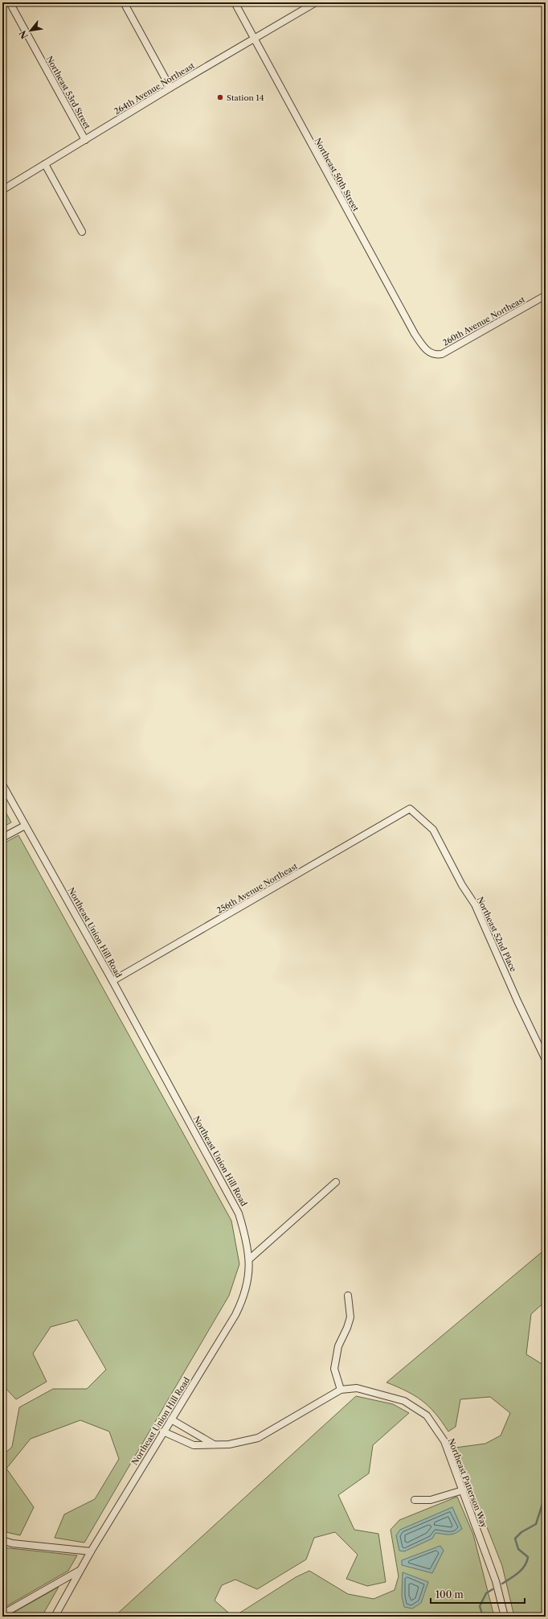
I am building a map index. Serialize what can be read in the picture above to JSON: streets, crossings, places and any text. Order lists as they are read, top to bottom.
{
  "streets": {
    "street": [
      "264th Avenue Northeast",
      "Northeast 53rd Street",
      "Northeast 50th Street",
      "260th Avenue Northeast",
      "256th Avenue Northeast",
      "Northeast Union Hill Road",
      "Northeast 52nd Place",
      "Northeast Patterson Way"
    ]
  },
  "crossings": [
    ["264th Avenue Northeast", "Northeast 53rd Street"],
    ["264th Avenue Northeast", "Northeast 50th Street"],
    ["Northeast 50th Street", "260th Avenue Northeast"],
    ["256th Avenue Northeast", "Northeast Union Hill Road"],
    ["256th Avenue Northeast", "Northeast 52nd Place"],
    ["Northeast Union Hill Road", "Northeast Patterson Way"]
  ],
  "places": ["Station 14"],
  "scale_bar": "100 m",
  "north": "bottom left"
}
